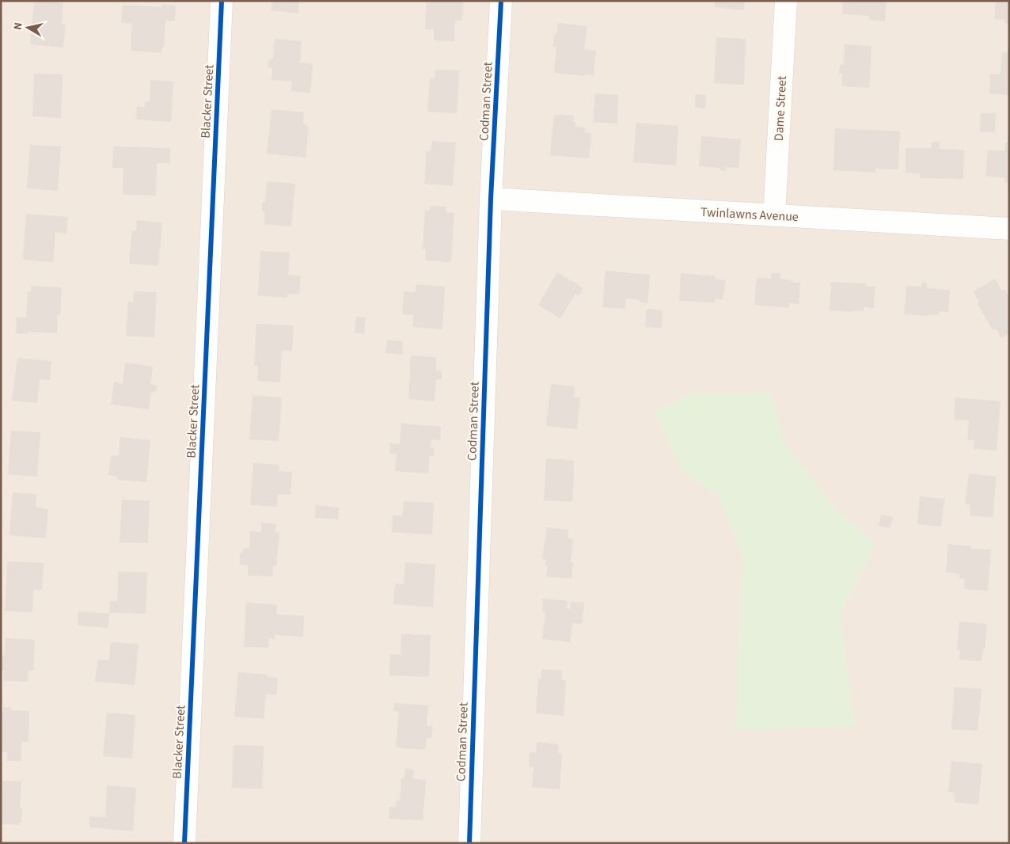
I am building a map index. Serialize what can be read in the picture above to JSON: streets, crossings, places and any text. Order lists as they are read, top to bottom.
{
  "streets": {
    "street": [
      "Blacker Street",
      "Codman Street",
      "Dame Street",
      "Twinlawns Avenue"
    ]
  },
  "crossings": [
    ["Codman Street", "Twinlawns Avenue"],
    ["Dame Street", "Twinlawns Avenue"]
  ],
  "north": "left"
}
